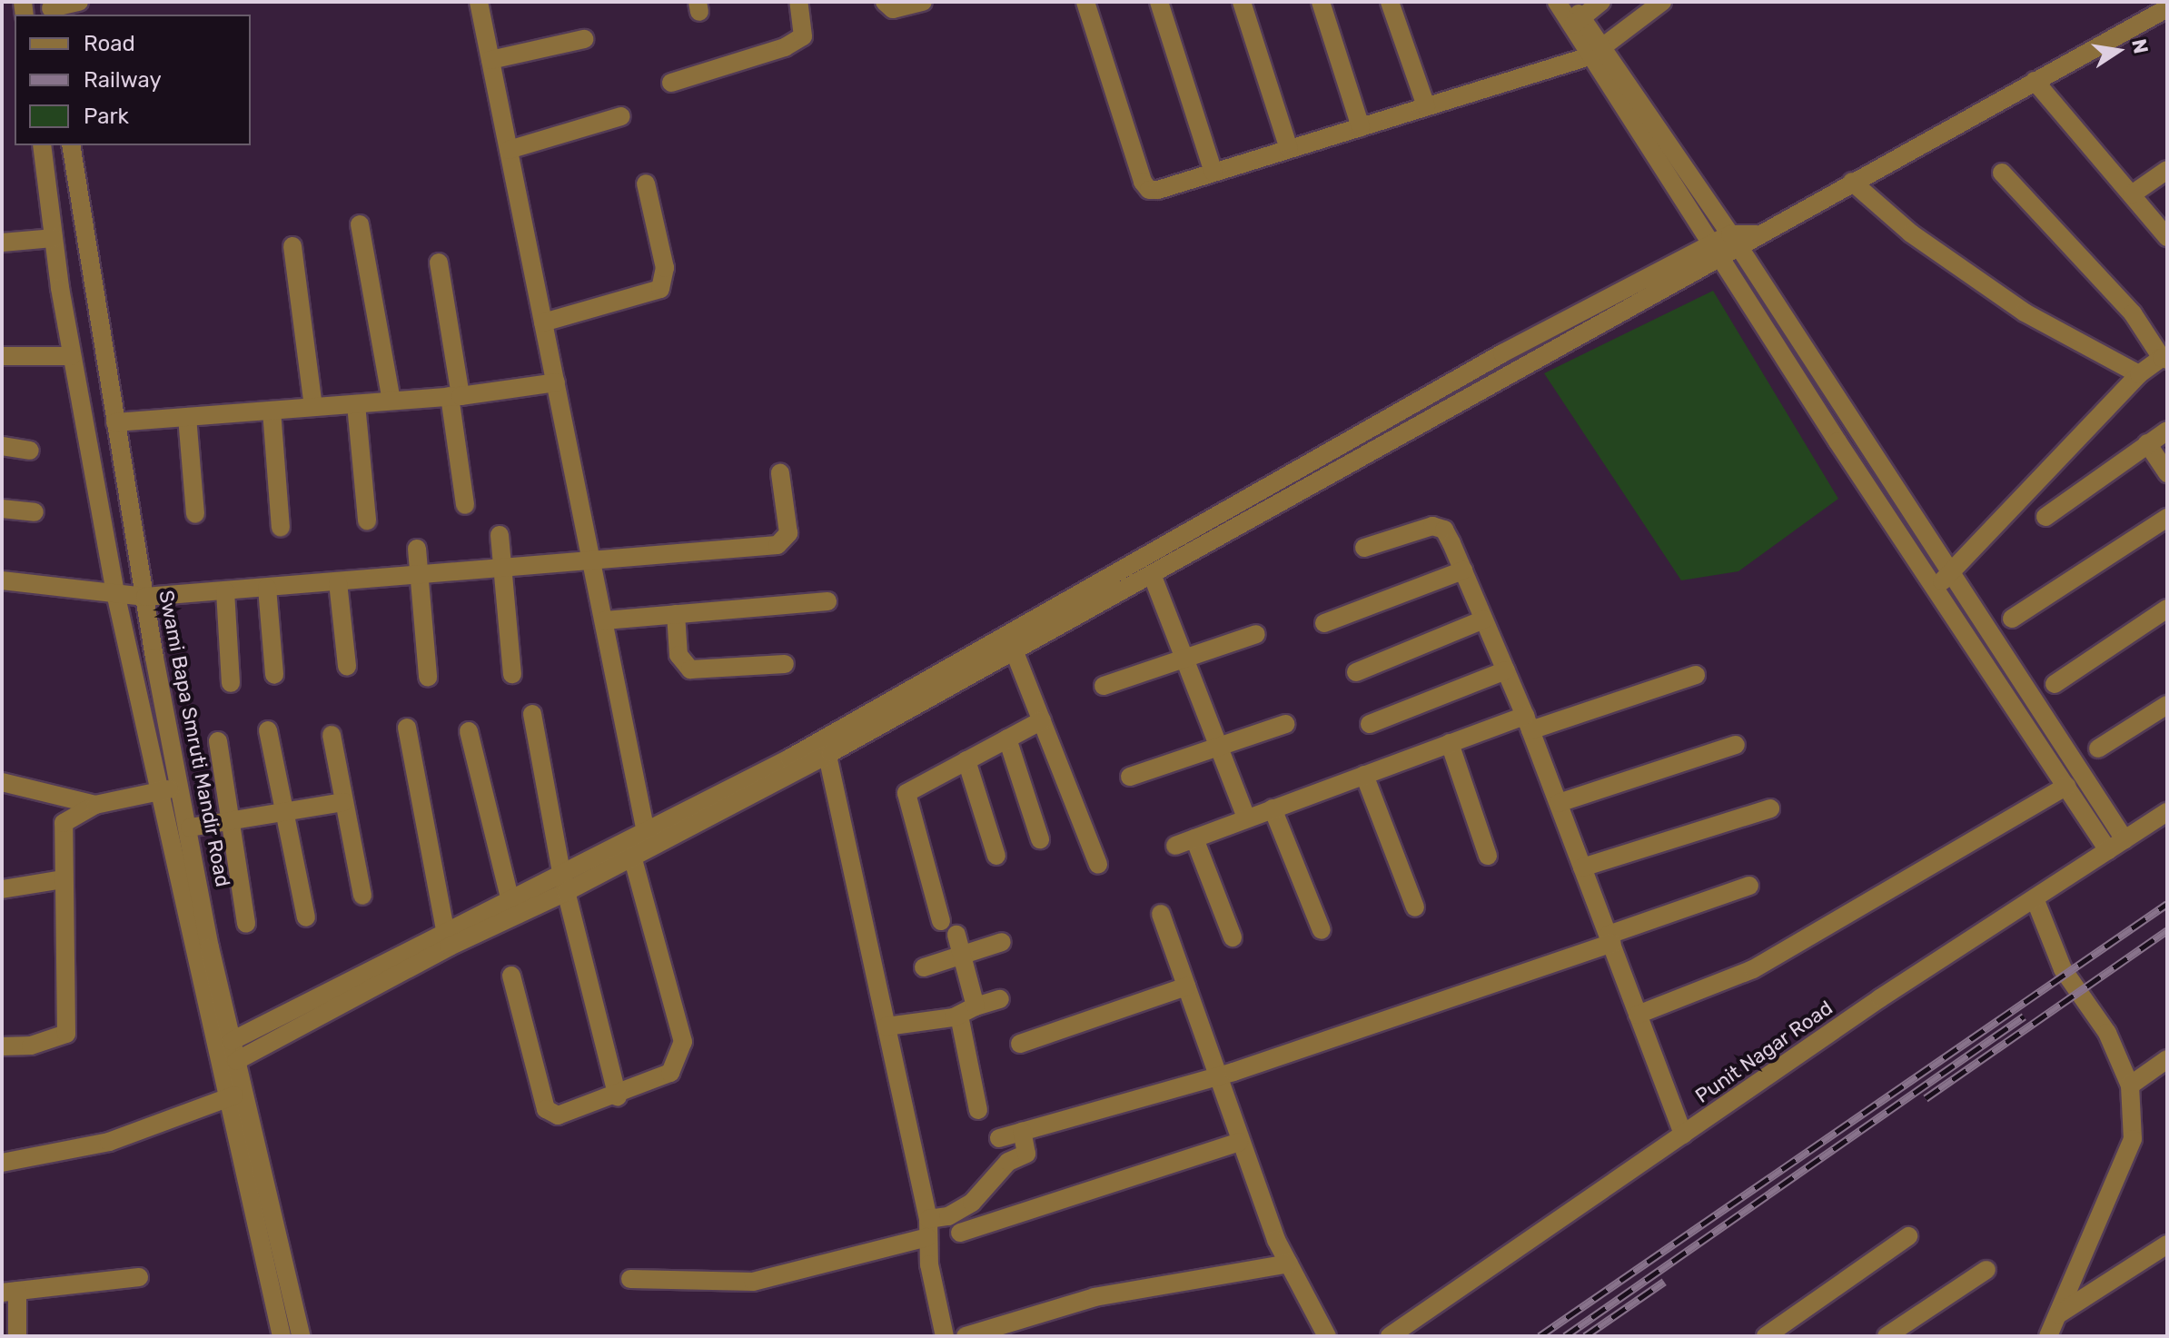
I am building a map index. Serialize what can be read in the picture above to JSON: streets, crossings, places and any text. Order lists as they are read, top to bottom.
{
  "streets": {
    "street": ["Swami Bapa Smruti Mandir Road", "Punit Nagar Road"]
  },
  "legend": ["Road", "Railway", "Park"],
  "north": "right"
}
